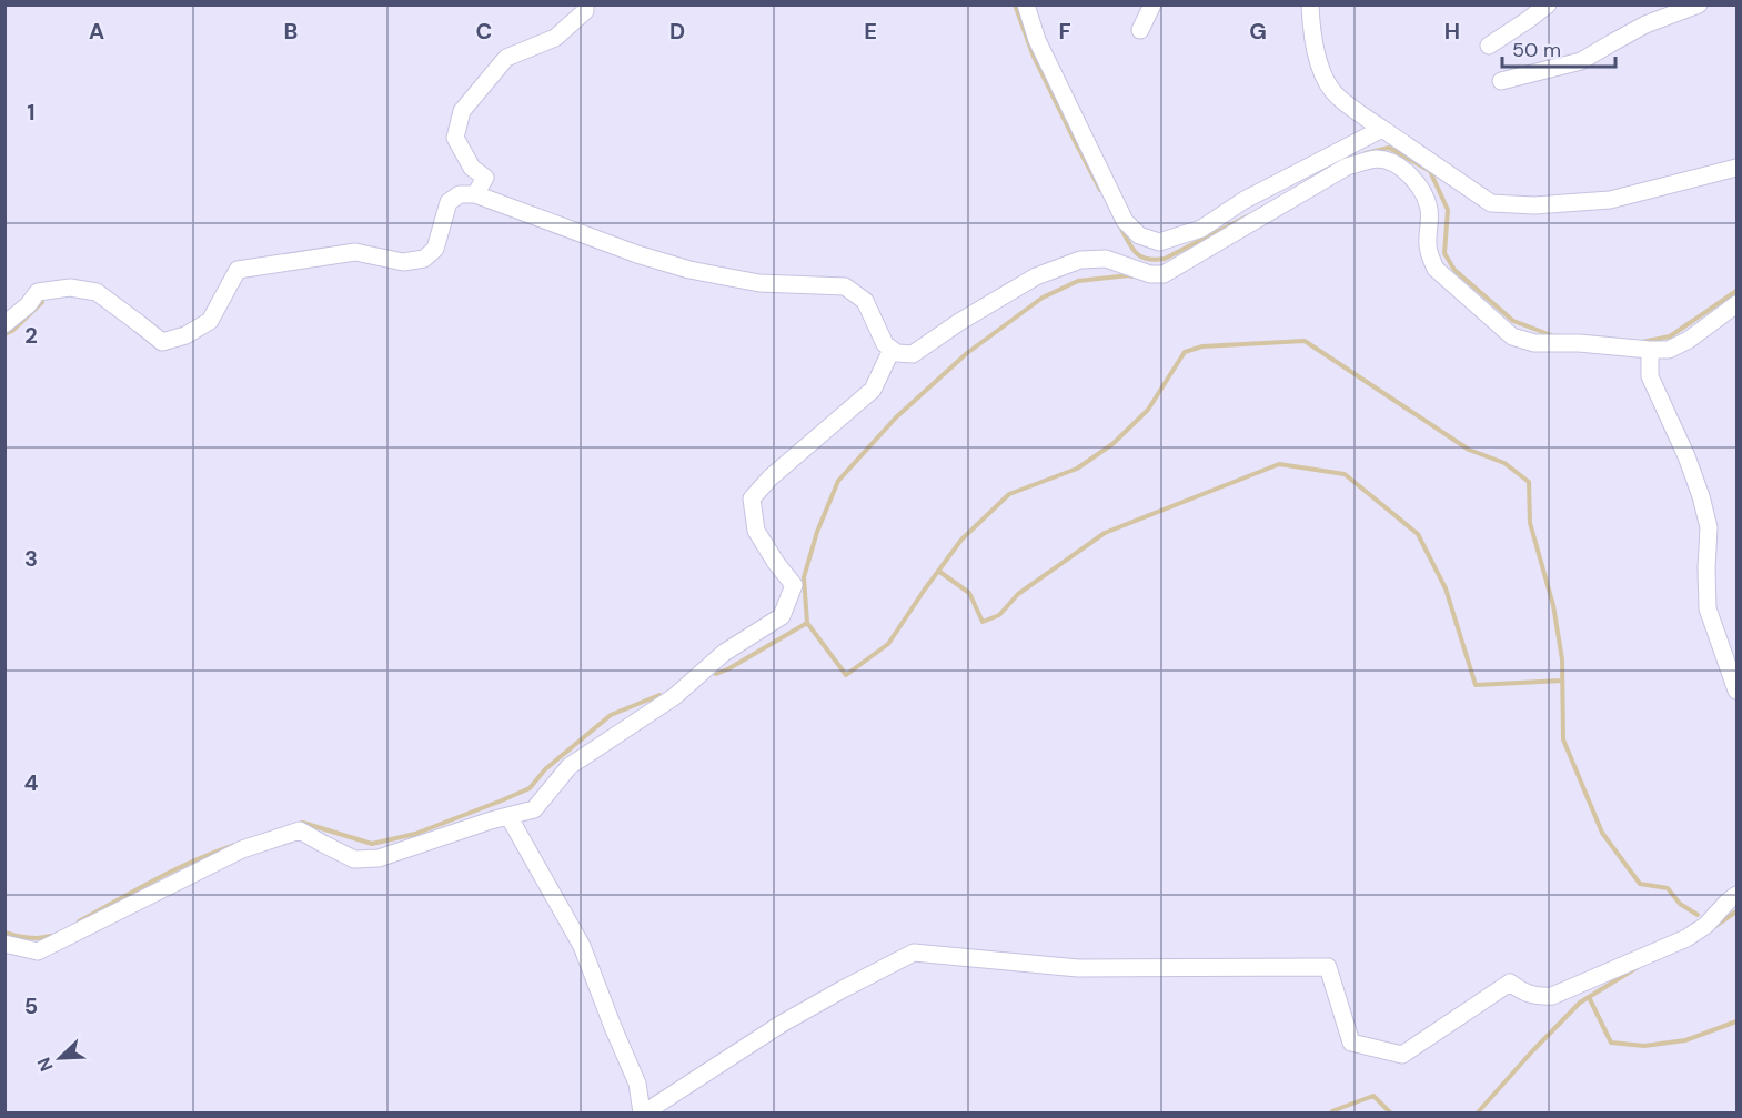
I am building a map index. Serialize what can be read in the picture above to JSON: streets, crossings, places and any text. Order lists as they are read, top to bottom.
{
  "scale_bar": "50 m",
  "north": "bottom left",
  "grid": {
    "columns": [
      "A",
      "B",
      "C",
      "D",
      "E",
      "F",
      "G",
      "H"
    ],
    "rows": [
      "1",
      "2",
      "3",
      "4",
      "5"
    ]
  }
}
